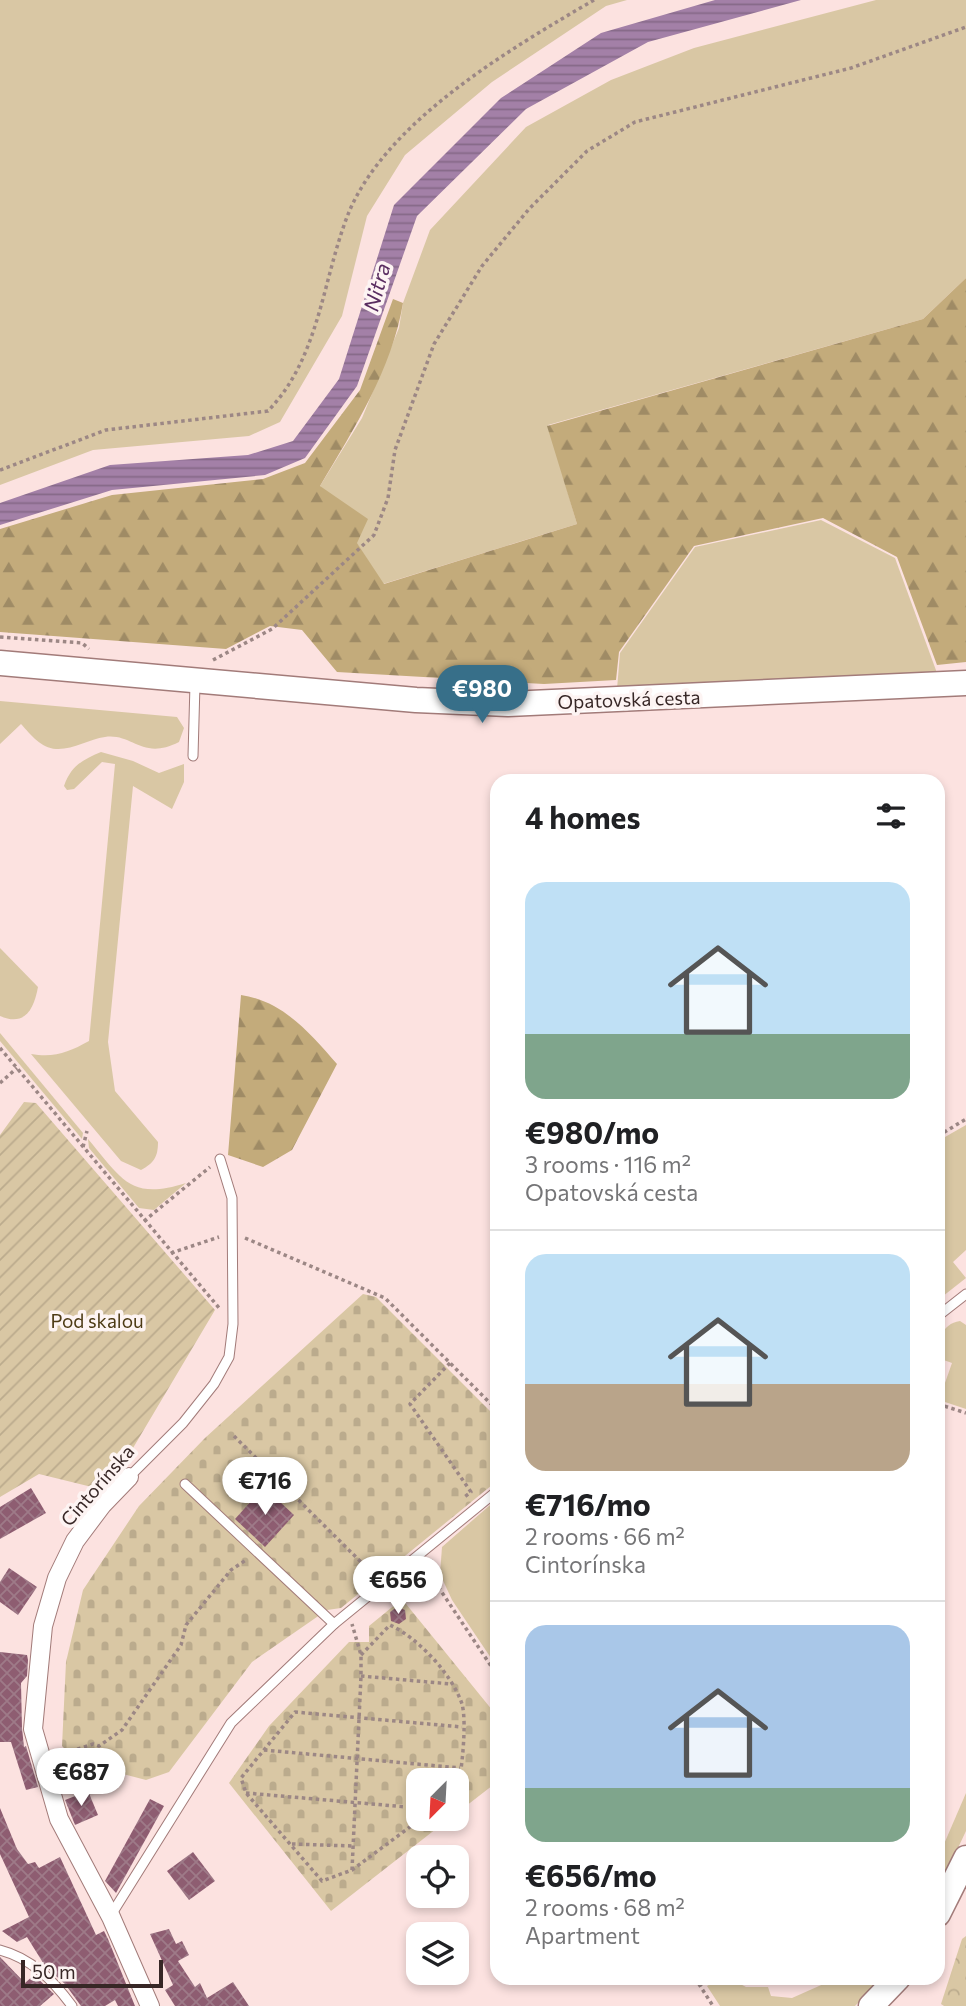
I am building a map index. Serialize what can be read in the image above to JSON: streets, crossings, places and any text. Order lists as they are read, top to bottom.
{
  "streets": {
    "street": ["Opatovská cesta", "Cintorínska"]
  },
  "water": ["Nitra"],
  "parks": ["Pod skalou"],
  "scale_bar": "50 m",
  "north": "bottom left",
  "page": {
    "price": [
      "€980",
      "€716",
      "€656",
      "€687"
    ],
    "heading": "4 homes",
    "list": [
      {
        "name": "€980/mo",
        "note": "3 rooms · 116 m² · Opatovská cesta"
      },
      {
        "name": "€716/mo",
        "note": "2 rooms · 66 m² · Cintorínska"
      },
      {
        "name": "€656/mo",
        "note": "2 rooms · 68 m² · Apartment"
      }
    ],
    "scale": "50 m"
  }
}
